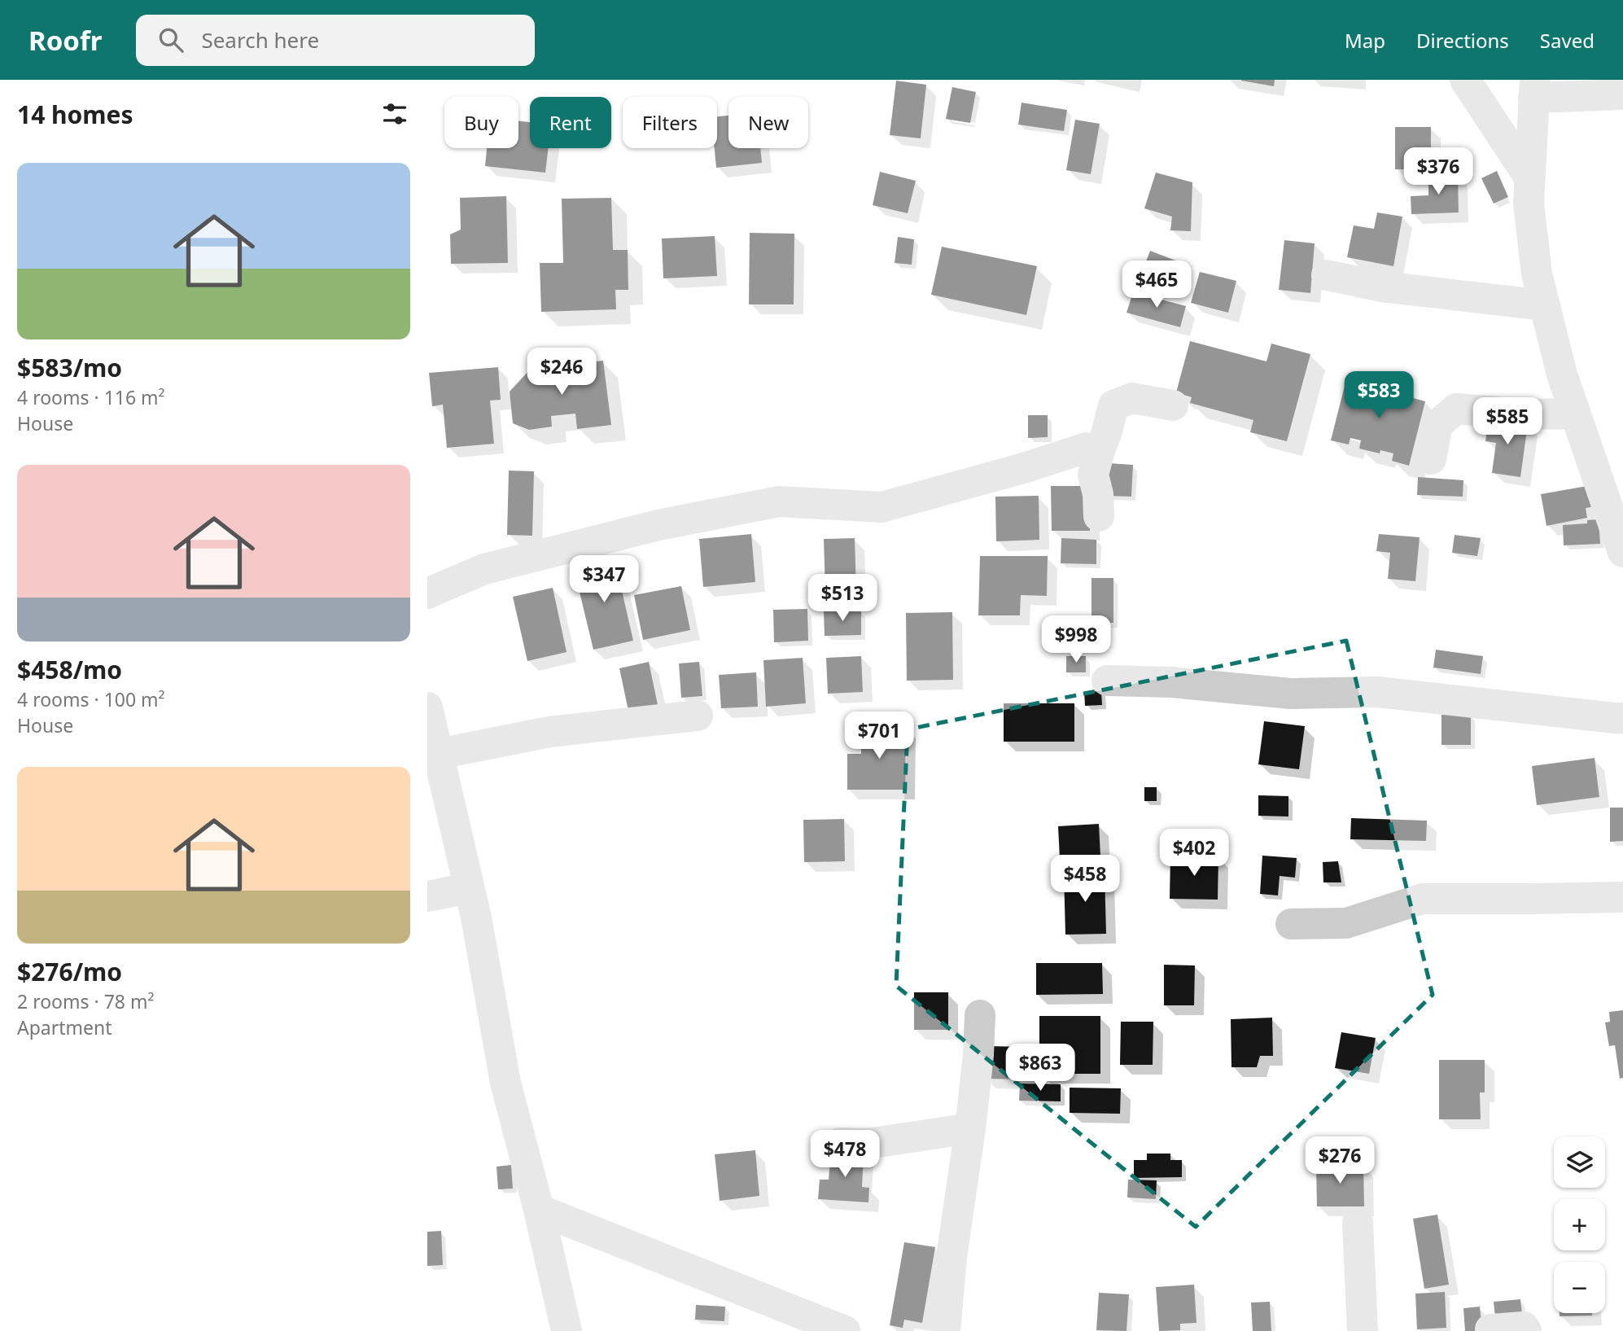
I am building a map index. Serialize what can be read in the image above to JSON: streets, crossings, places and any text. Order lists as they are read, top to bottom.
{
  "page": {
    "header": "Roofr",
    "search": "Search here",
    "nav": ["Map", "Directions", "Saved"],
    "heading": "14 homes",
    "chip": [
      "Buy",
      "Rent",
      "Filters",
      "New"
    ],
    "price": [
      "$376",
      "$465",
      "$246",
      "$583",
      "$585",
      "$347",
      "$513",
      "$998",
      "$701",
      "$402",
      "$458",
      "$863",
      "$478",
      "$276"
    ],
    "list": [
      {
        "name": "$583/mo",
        "note": "4 rooms · 116 m² · House"
      },
      {
        "name": "$458/mo",
        "note": "4 rooms · 100 m² · House"
      },
      {
        "name": "$276/mo",
        "note": "2 rooms · 78 m² · Apartment"
      }
    ],
    "map_buttons": ["+", "−"]
  }
}
